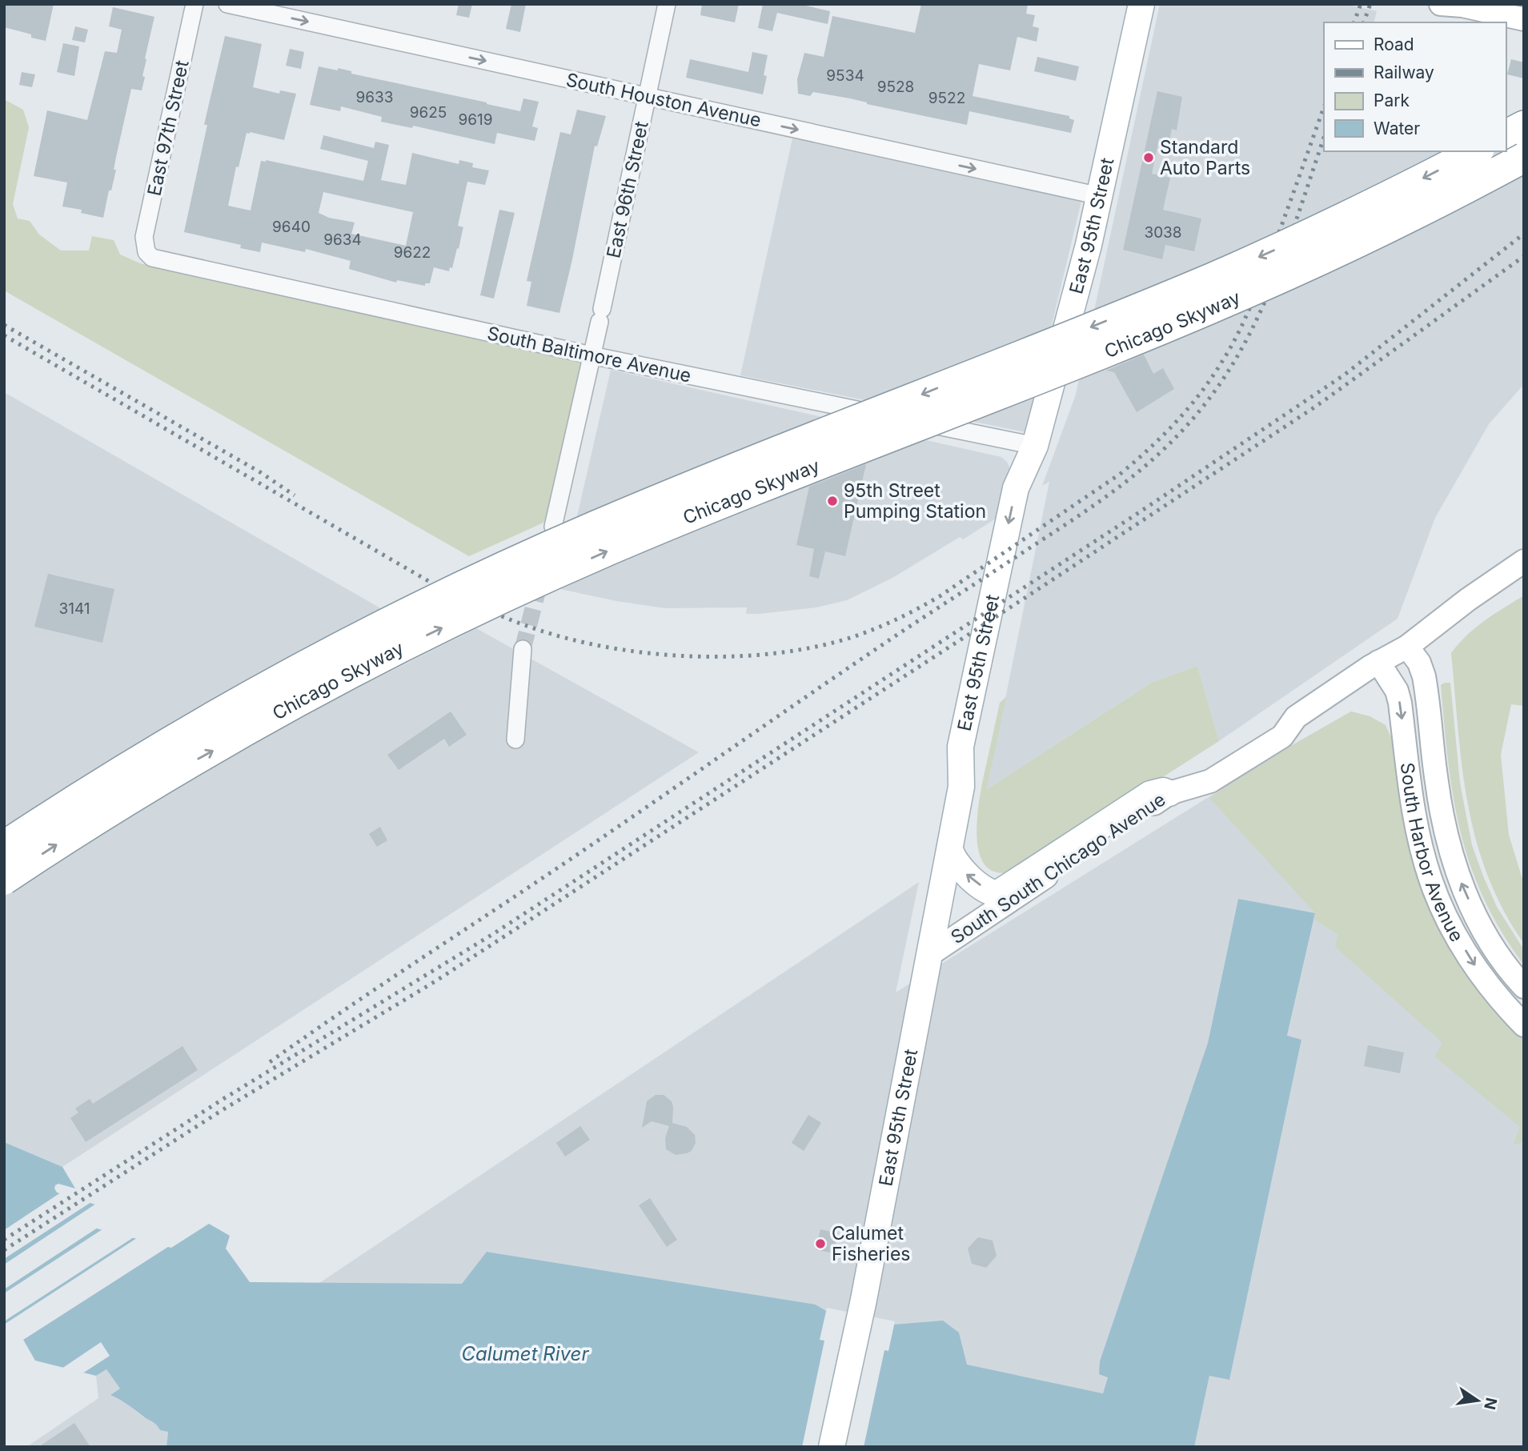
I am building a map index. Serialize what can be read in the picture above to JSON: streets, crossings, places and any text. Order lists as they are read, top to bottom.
{
  "streets": {
    "highway": ["Chicago Skyway"],
    "main road": ["East 95th Street", "South Harbor Avenue", "South South Chicago Avenue"],
    "street": [
      "South Houston Avenue",
      "East 97th Street",
      "East 96th Street",
      "South Baltimore Avenue"
    ]
  },
  "crossings": [
    ["South Houston Avenue", "East 96th Street"],
    ["South Houston Avenue", "East 95th Street"],
    ["East 97th Street", "South Baltimore Avenue"],
    ["East 96th Street", "South Baltimore Avenue"],
    ["East 95th Street", "South Baltimore Avenue"],
    ["East 95th Street", "South South Chicago Avenue"],
    ["South Harbor Avenue", "South South Chicago Avenue"]
  ],
  "one_way": ["South Houston Avenue"],
  "water": ["Calumet River"],
  "places": ["Standard Auto Parts", "95th Street Pumping Station", "Calumet Fisheries"],
  "house_numbers": [
    "9534",
    "9528",
    "9633",
    "9522",
    "9625",
    "9619",
    "9640",
    "3038",
    "9634",
    "9622",
    "3141"
  ],
  "legend": [
    "Road",
    "Railway",
    "Park",
    "Water"
  ],
  "north": "right"
}
